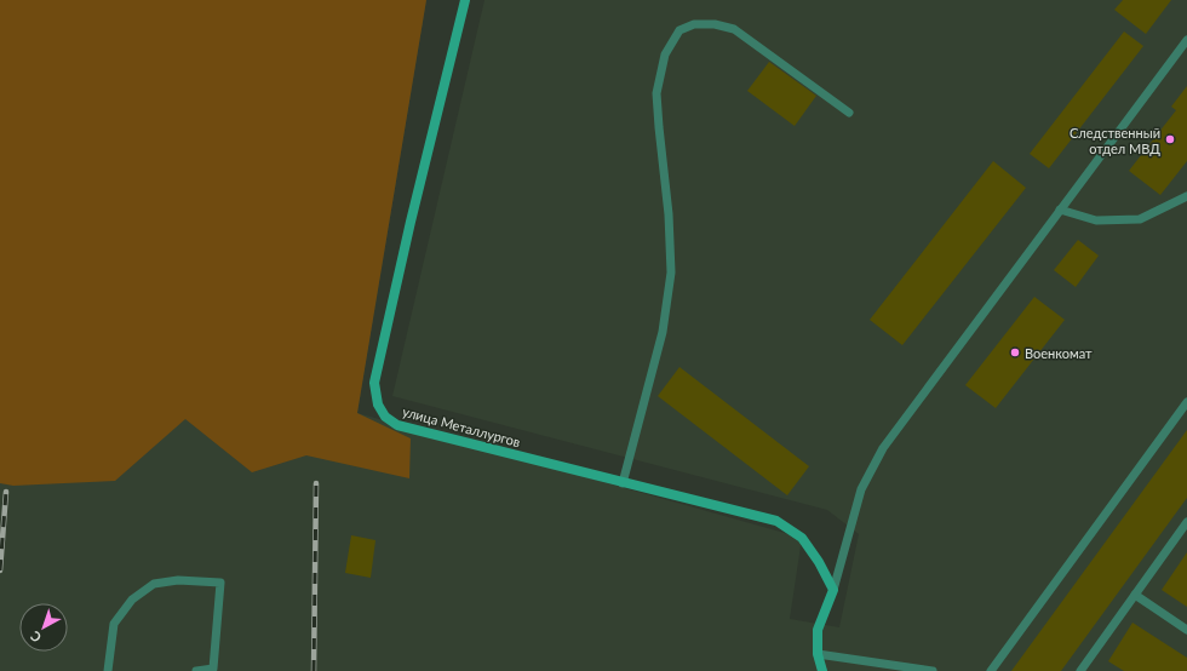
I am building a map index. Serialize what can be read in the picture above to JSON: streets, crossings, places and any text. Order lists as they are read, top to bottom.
{
  "streets": {
    "street": ["улица Металлургов"]
  },
  "places": ["Следственный отдел МВД", "Военкомат"],
  "north": "bottom left"
}
